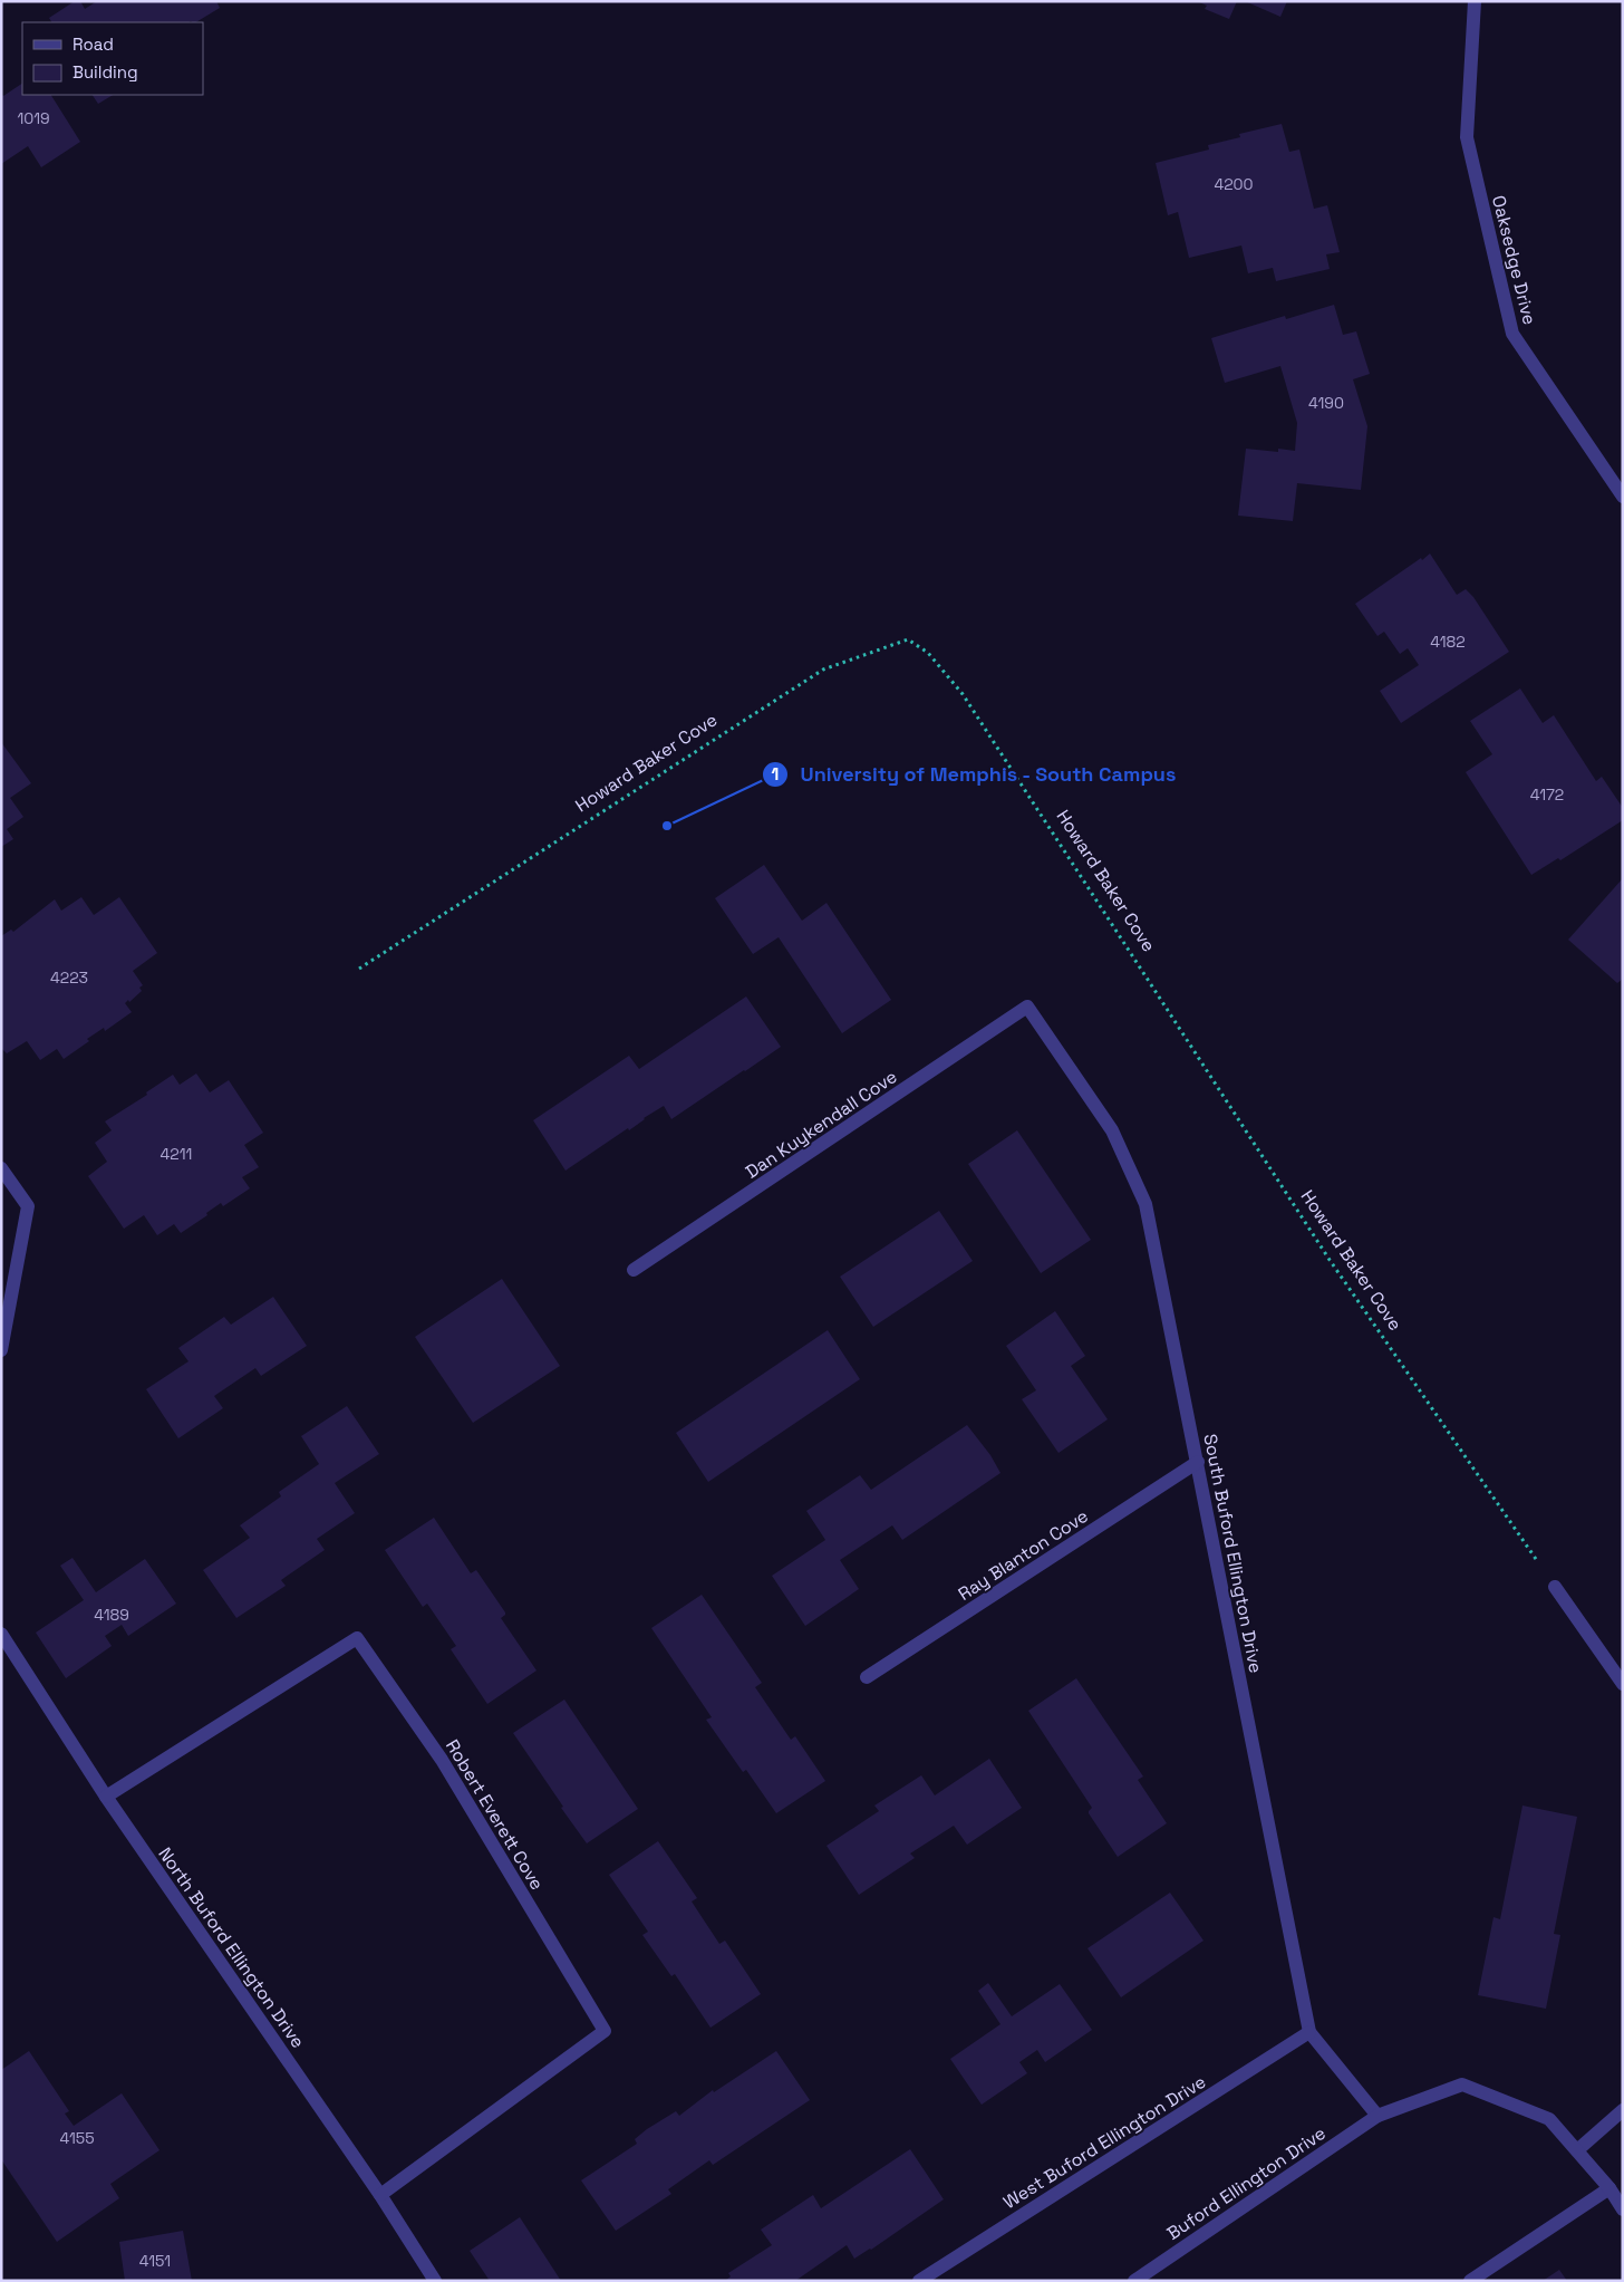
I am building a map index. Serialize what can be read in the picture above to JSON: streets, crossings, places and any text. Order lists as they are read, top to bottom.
{
  "streets": {
    "street": [
      "Oaksedge Drive",
      "Dan Kuykendall Cove",
      "South Buford Ellington Drive",
      "Ray Blanton Cove",
      "Robert Everett Cove",
      "North Buford Ellington Drive",
      "West Buford Ellington Drive",
      "Buford Ellington Drive"
    ],
    "path": ["Howard Baker Cove"]
  },
  "crossings": [
    ["Dan Kuykendall Cove", "South Buford Ellington Drive"],
    ["South Buford Ellington Drive", "Ray Blanton Cove"],
    ["South Buford Ellington Drive", "West Buford Ellington Drive"],
    ["South Buford Ellington Drive", "Buford Ellington Drive"],
    ["Robert Everett Cove", "North Buford Ellington Drive"]
  ],
  "places": ["University of Memphis - South Campus"],
  "house_numbers": [
    "1019",
    "4200",
    "4190",
    "4182",
    "4172",
    "4223",
    "4211",
    "4189",
    "4155",
    "4151"
  ],
  "legend": ["Road", "Building"]
}
